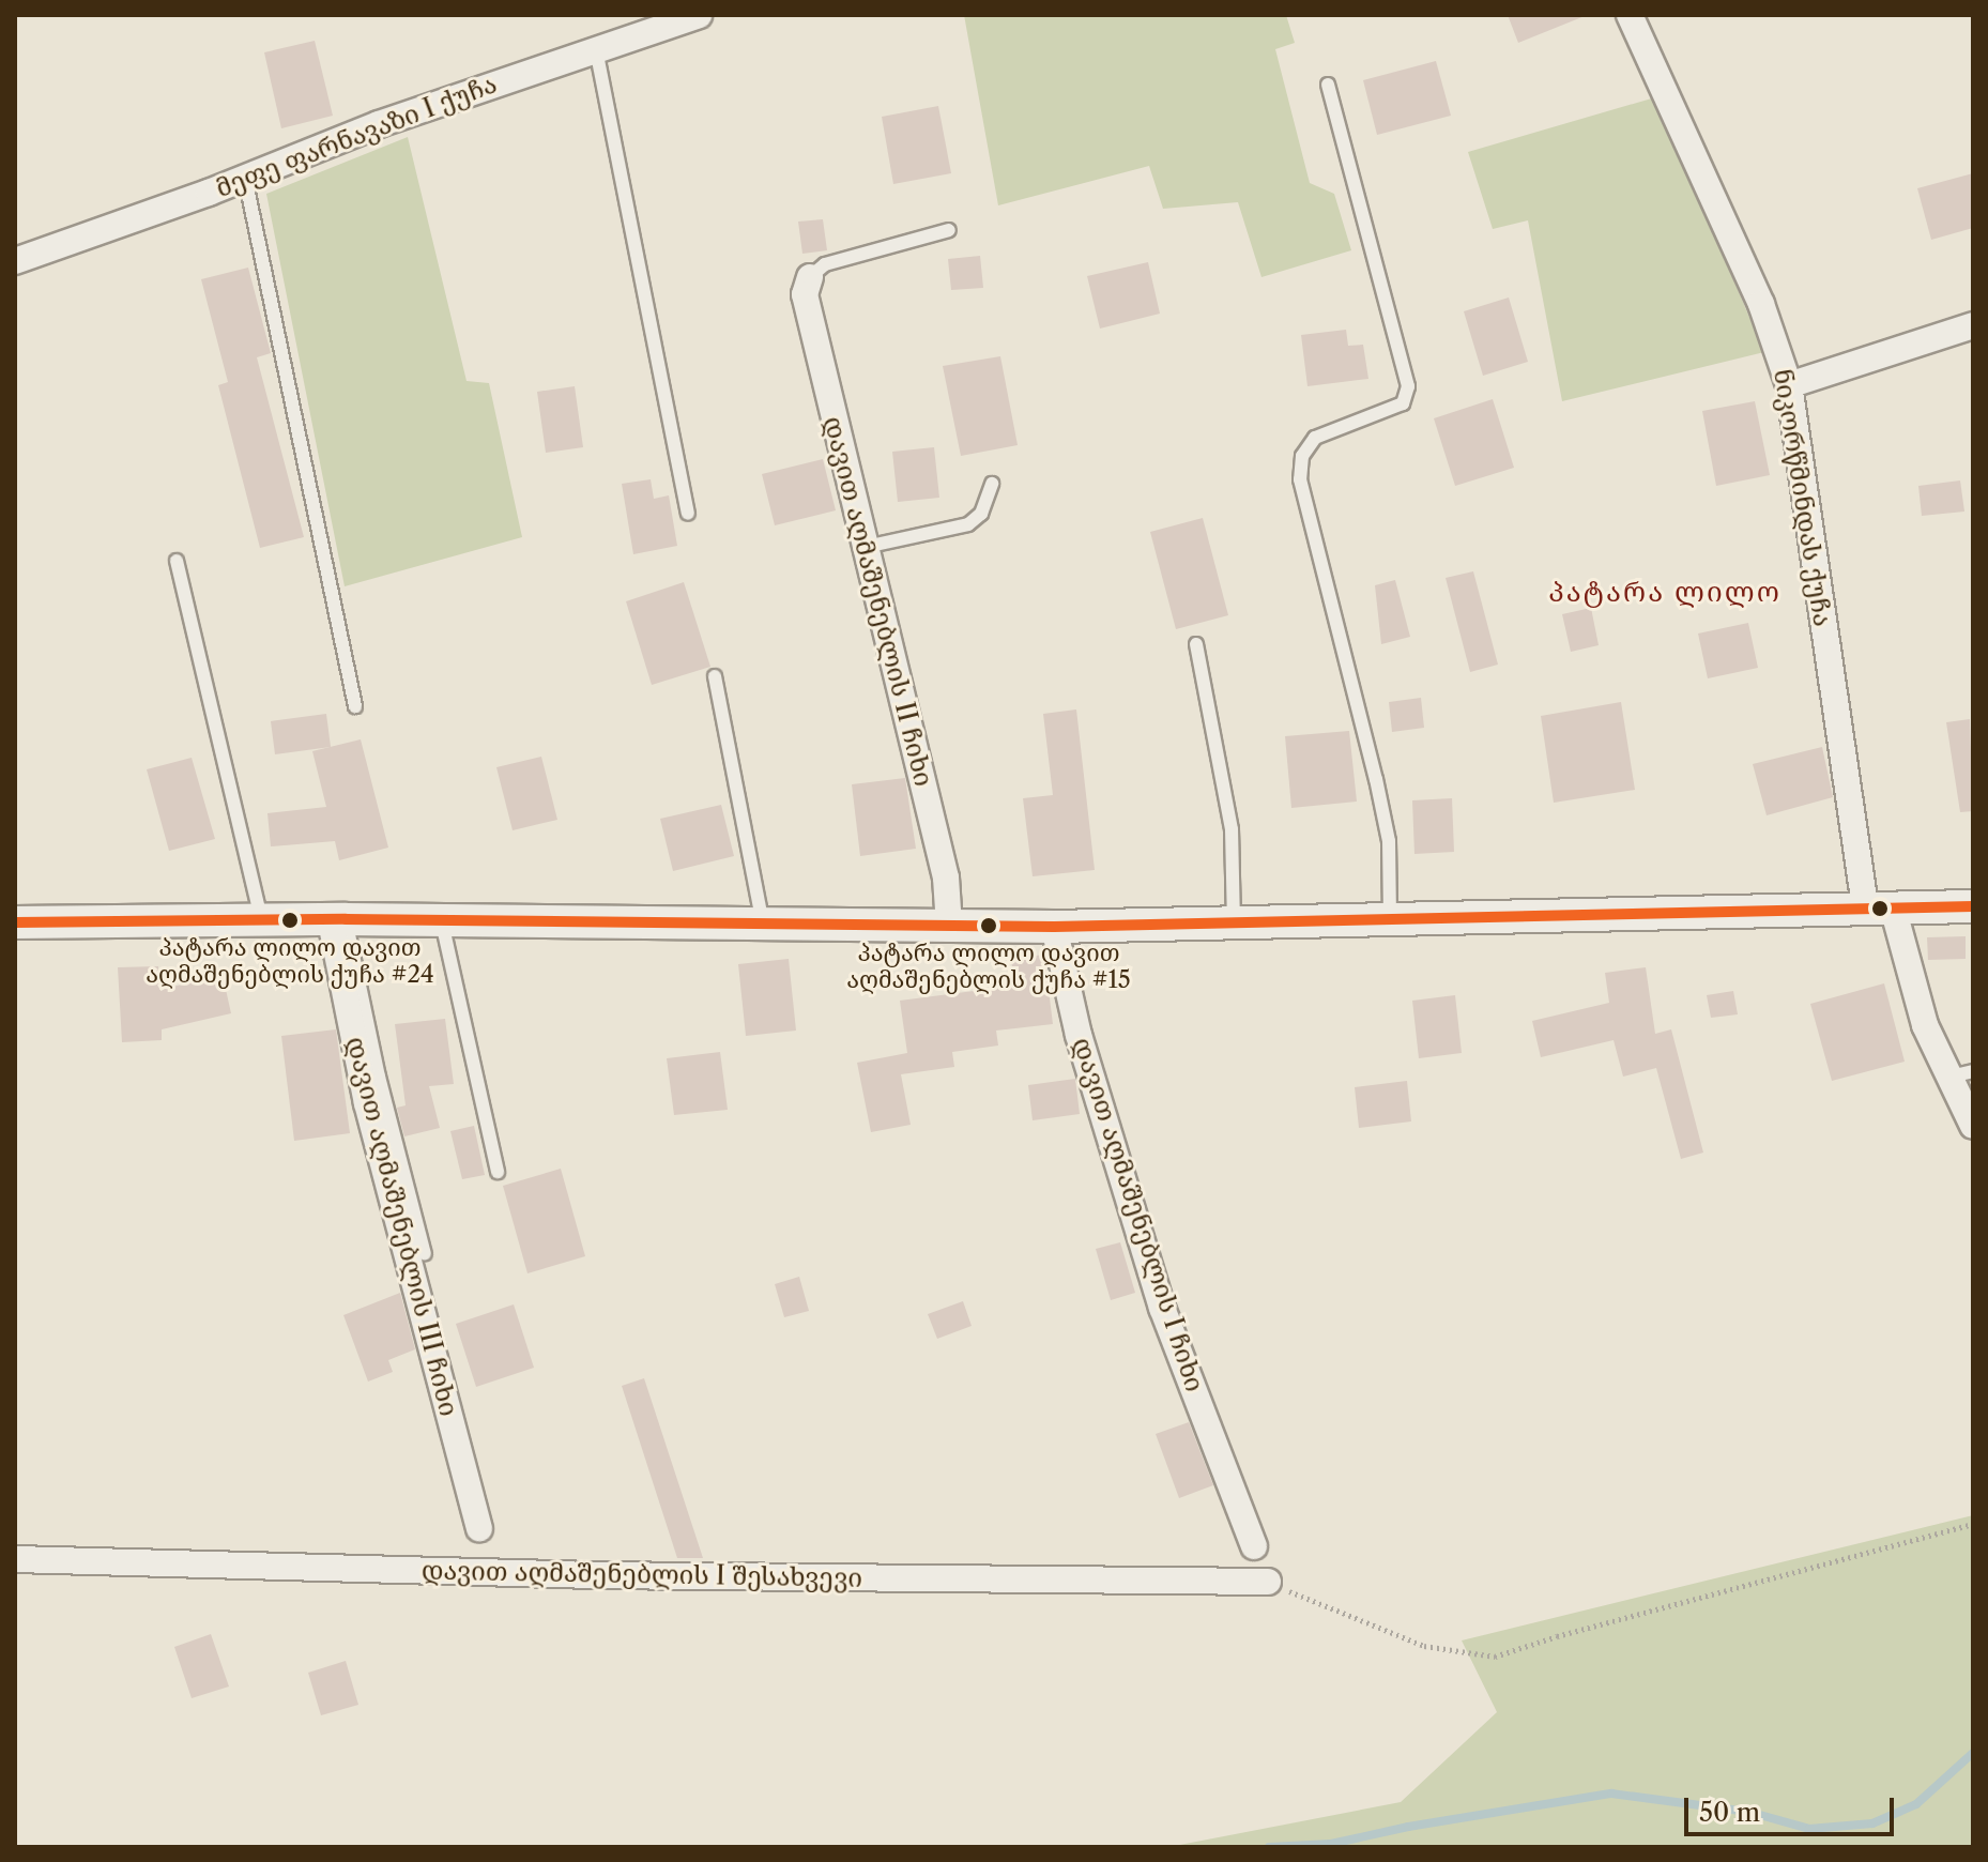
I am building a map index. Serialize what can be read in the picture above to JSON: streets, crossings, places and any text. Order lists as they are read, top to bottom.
{
  "streets": {
    "street": [
      "მეფე ფარნავაზი I ქუჩა",
      "ნიკორწმინდას ქუჩა",
      "დავით აღმაშენებლის II ჩიხი",
      "დავით აღმაშენებლის I ჩიხი",
      "დავით აღმაშენებლის III ჩიხი",
      "დავით აღმაშენებლის I შესახვევი"
    ]
  },
  "districts": ["პატარა ლილო"],
  "places": ["პატარა ლილო დავით აღმაშენებლის ქუჩა #24", "პატარა ლილო დავით აღმაშენებლის ქუჩა #15"],
  "scale_bar": "50 m"
}
